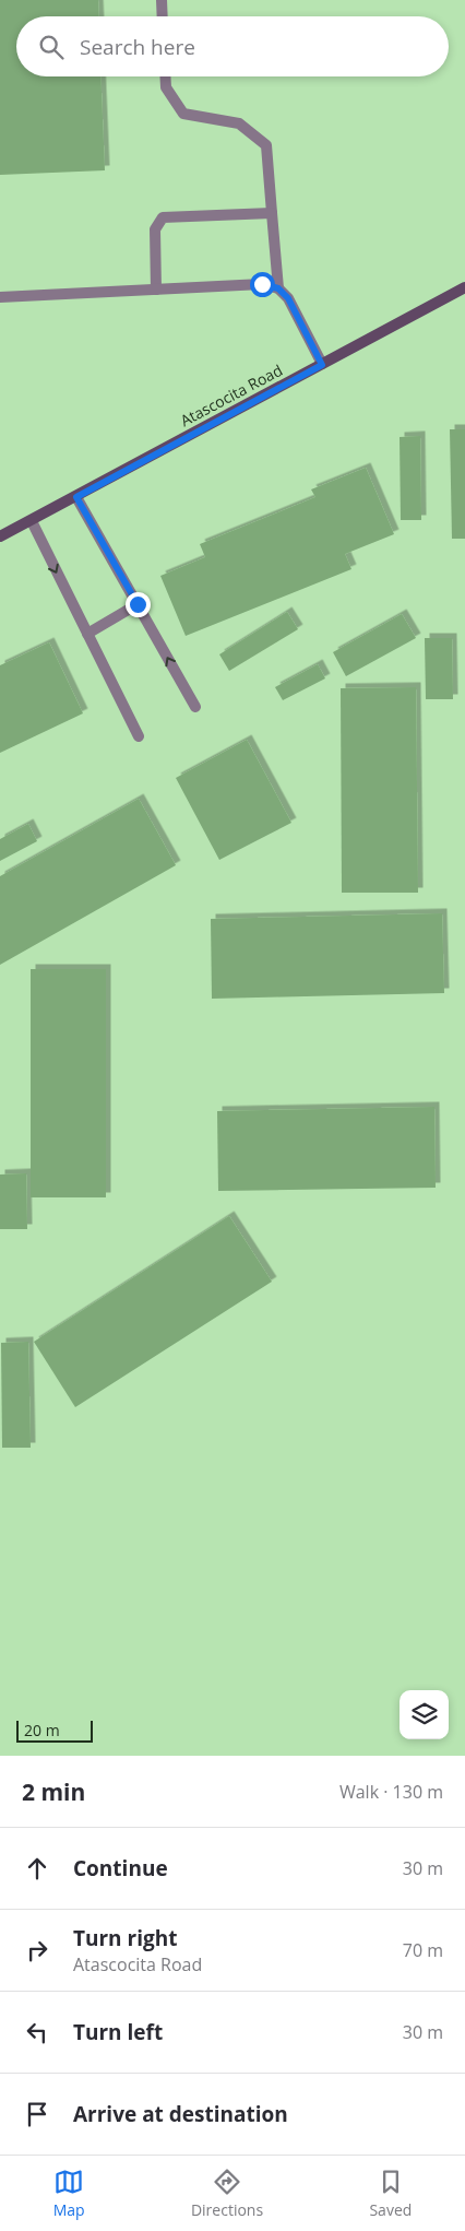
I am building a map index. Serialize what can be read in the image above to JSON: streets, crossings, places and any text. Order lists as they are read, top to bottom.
{
  "streets": {
    "main road": ["Atascocita Road"]
  },
  "scale_bar": "20 m",
  "page": {
    "search": "Search here",
    "scale": "20 m",
    "heading": ["2 min", "Walk · 130 m"],
    "list": [
      ["Continue", "30 m"],
      ["Turn right", "Atascocita Road", "70 m"],
      ["Turn left", "30 m"],
      "Arrive at destination"
    ],
    "nav": ["Map", "Directions", "Saved"]
  }
}
